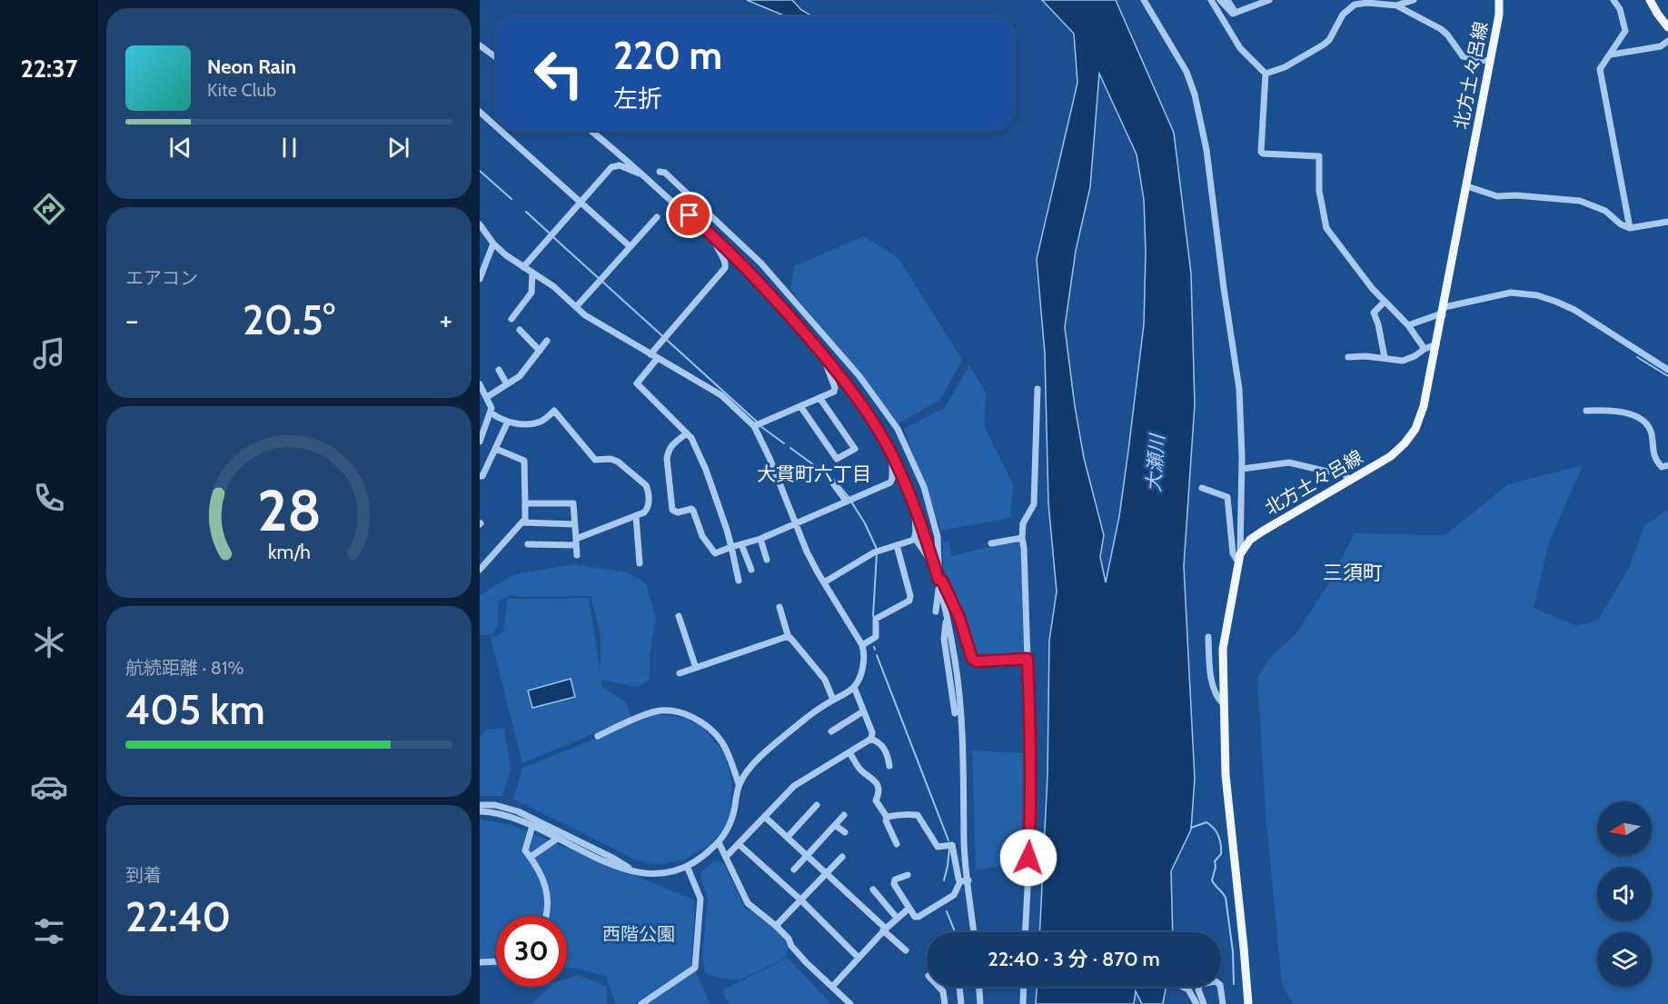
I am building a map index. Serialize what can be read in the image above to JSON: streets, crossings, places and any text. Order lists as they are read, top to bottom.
{
  "streets": {
    "main road": ["北方土々呂線"]
  },
  "districts": ["大貫町六丁目", "三須町"],
  "water": ["大瀬川"],
  "parks": ["西階公園"],
  "north": "left",
  "page": {
    "tabs": "22:37",
    "turn": ["220 m", "左折"],
    "song": ["Neon Rain", "Kite Club"],
    "tile": [
      "エアコン",
      ["航続距離 · 81%", "405 km"],
      ["到着", "22:40"]
    ],
    "heat": ["−", "20.5°", "+"],
    "limit": "30",
    "trip": "22:40 · 3 分 · 870 m",
    "gauge": ["28", "km/h"]
  }
}
